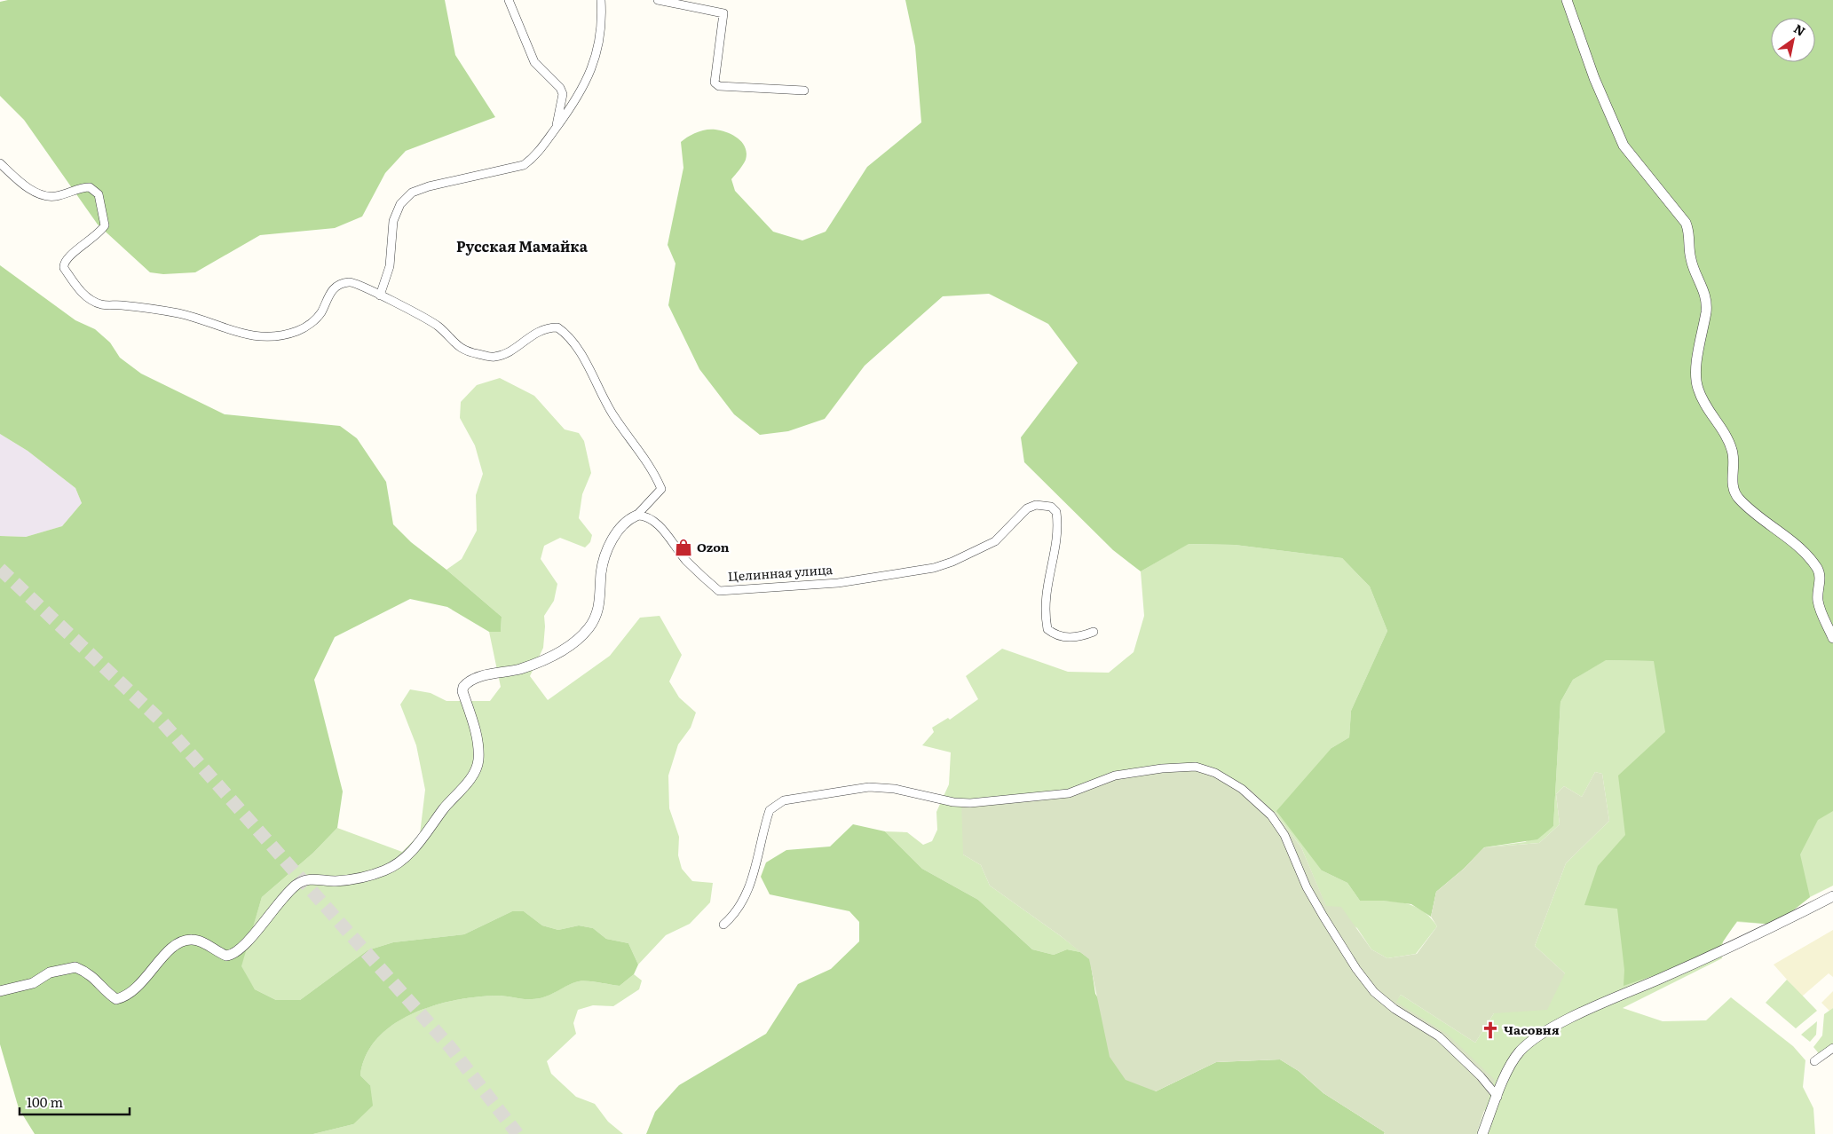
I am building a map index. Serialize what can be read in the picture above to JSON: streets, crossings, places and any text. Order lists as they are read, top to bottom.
{
  "streets": {
    "street": ["Целинная улица"]
  },
  "districts": ["Русская Мамайка"],
  "places": {
    "shop": ["Ozon"],
    "church": ["Часовня"]
  },
  "scale_bar": "100 m",
  "north": "top right"
}
